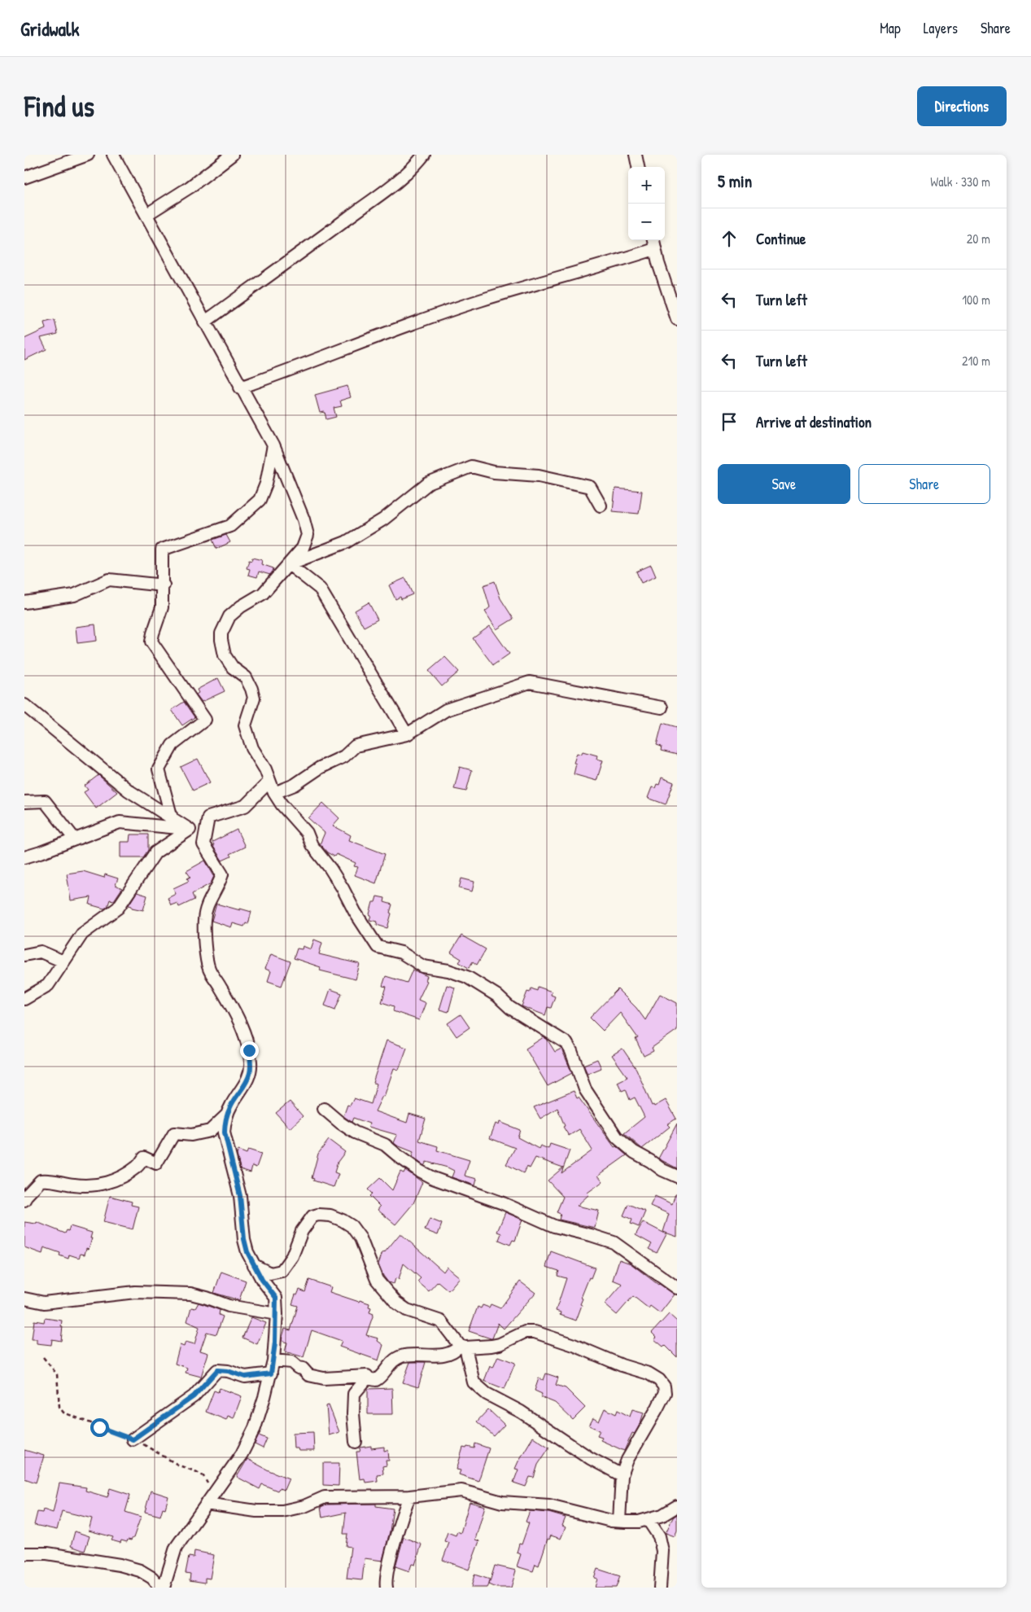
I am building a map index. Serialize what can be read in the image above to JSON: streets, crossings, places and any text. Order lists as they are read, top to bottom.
{
  "page": {
    "header": "Gridwalk",
    "nav": ["Map", "Layers", "Share"],
    "buttons": [
      "Directions",
      ["Save", "Share"]
    ],
    "title": "Find us",
    "heading": ["5 min", "Walk · 330 m"],
    "map_buttons": ["+", "−"],
    "list": [
      ["Continue", "20 m"],
      ["Turn left", "100 m"],
      ["Turn left", "210 m"],
      "Arrive at destination"
    ]
  }
}
